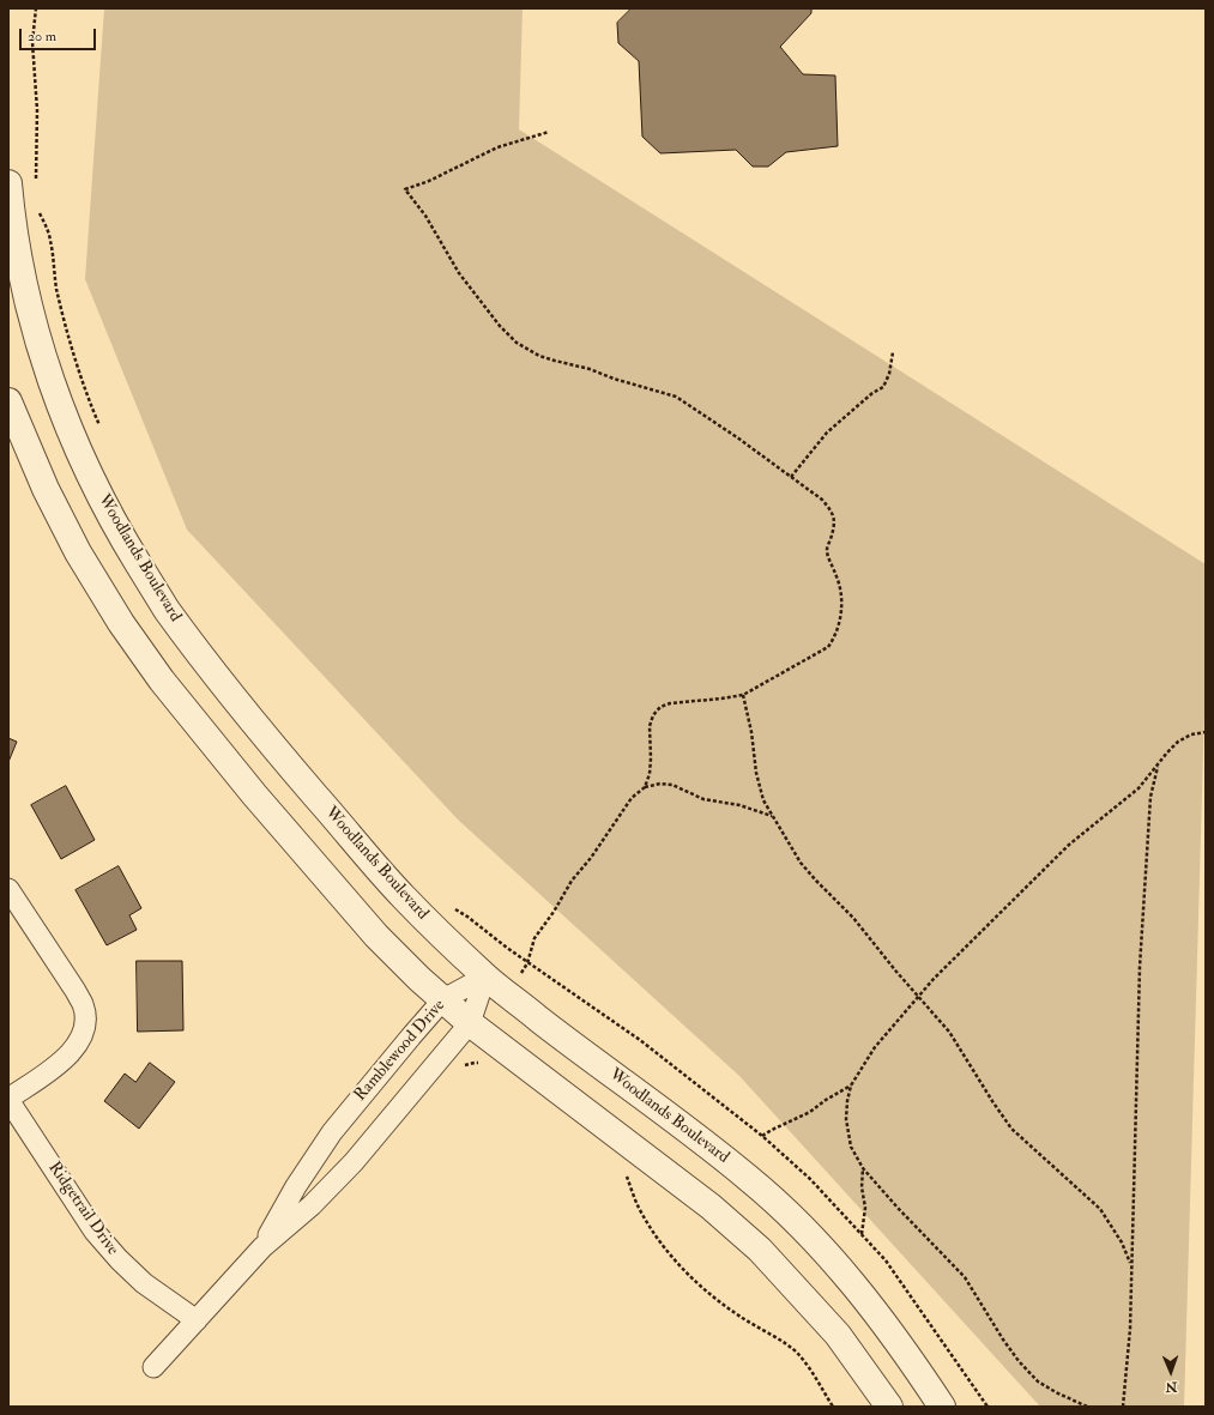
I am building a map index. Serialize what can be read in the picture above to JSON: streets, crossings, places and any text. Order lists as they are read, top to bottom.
{
  "streets": {
    "street": ["Woodlands Boulevard", "Ramblewood Drive", "Ridgetrail Drive"]
  },
  "crossings": [
    ["Woodlands Boulevard", "Ramblewood Drive"],
    ["Ramblewood Drive", "Ridgetrail Drive"]
  ],
  "scale_bar": "20 m",
  "north": "bottom"
}
